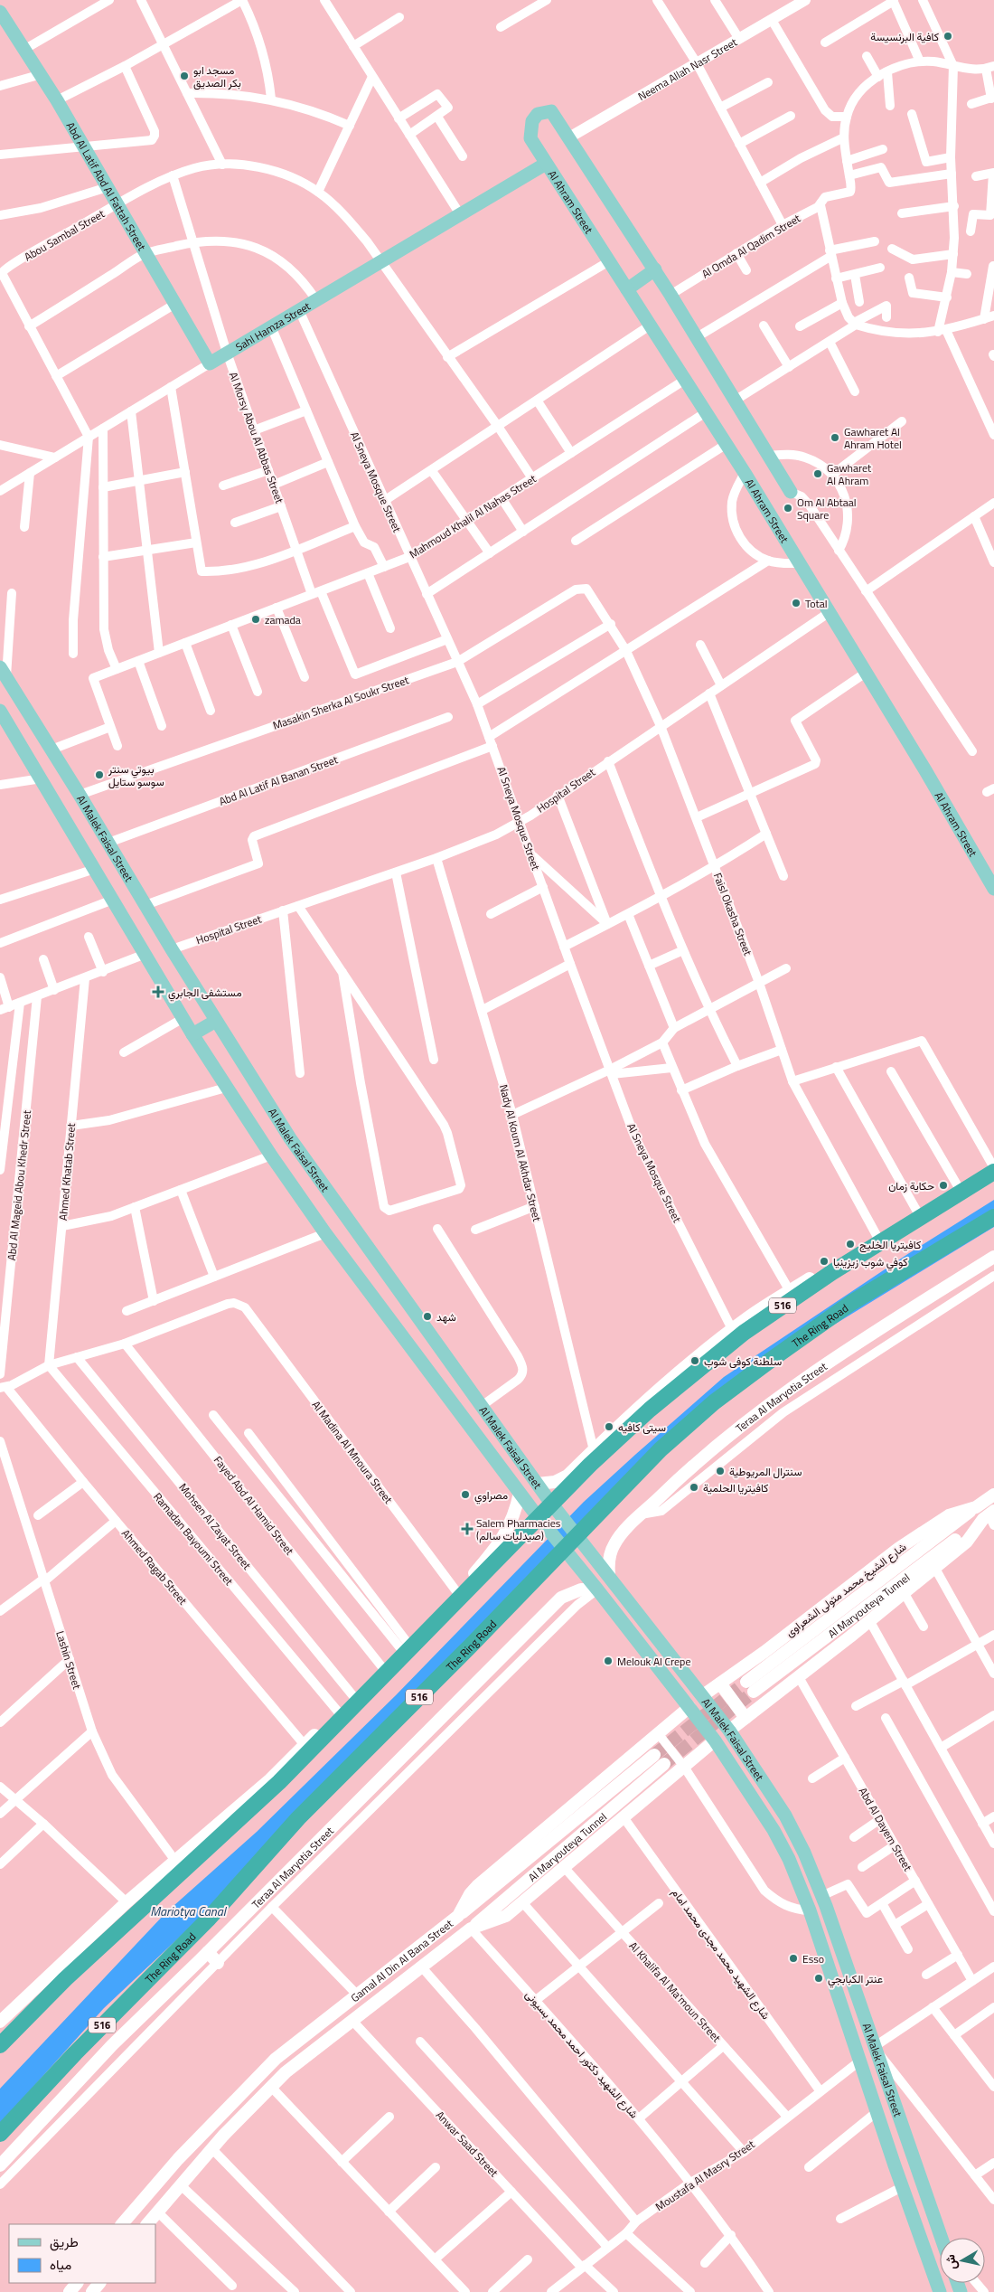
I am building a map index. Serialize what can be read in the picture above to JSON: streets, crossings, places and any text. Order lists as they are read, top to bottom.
{
  "streets": {
    "highway": ["516", "The Ring Road"],
    "main road": [
      "Abd Al Latif Abd Al Fattah Street",
      "Al Ahram Street",
      "Sahl Hamza Street",
      "Al Malek Faisal Street",
      "Teraa Al Maryotia Street",
      "شارع الشيخ محمد متولى الشعراوى",
      "Al Maryouteya Tunnel",
      "Gamal Al Din Al Bana Street"
    ],
    "street": [
      "Neema Allah Nasr Street",
      "Abou Sambal Street",
      "Al Omda Al Qadim Street",
      "Al Morsy Abou Al Abbas Street",
      "Al Sneya Mosque Street",
      "Mahmoud Khalil Al Nahas Street",
      "Masakin Sherka Al Soukr Street",
      "Abd Al Latif Al Banan Street",
      "Hospital Street",
      "Faisl Okasha Street",
      "Nady Al Koum Al Akhdar Street",
      "Ahmed Khatab Street",
      "Abd Al Mageid Abou Khedr Street",
      "Al Madina Al Mnoura Street",
      "Fayed Abd Al Hamid Street",
      "Mohsen Al Zayat Street",
      "Ramadan Bayoumi Street",
      "Ahmed Ragab Street",
      "Lashin Street",
      "Abd Al Dayem Street",
      "شارع الشهيد محمد مجدى محمد امام",
      "Al Khalifa Al Ma'moun Street",
      "شارع الشهيد دكتور احمد محمد بسيونى",
      "Anwar Saad Street",
      "Moustafa Al Masry Street"
    ]
  },
  "crossings": [
    ["Neema Allah Nasr Street", "Al Ahram Street"],
    ["Abd Al Latif Abd Al Fattah Street", "Abou Sambal Street"],
    ["Abd Al Latif Abd Al Fattah Street", "Sahl Hamza Street"],
    ["Al Ahram Street", "Sahl Hamza Street"],
    ["Al Ahram Street", "Mahmoud Khalil Al Nahas Street"],
    ["Al Ahram Street", "Hospital Street"],
    ["Abou Sambal Street", "Sahl Hamza Street"],
    ["Abou Sambal Street", "Al Morsy Abou Al Abbas Street"],
    ["Abou Sambal Street", "Mahmoud Khalil Al Nahas Street"],
    ["Sahl Hamza Street", "Al Morsy Abou Al Abbas Street"],
    ["Sahl Hamza Street", "Al Sneya Mosque Street"],
    ["Al Morsy Abou Al Abbas Street", "Al Sneya Mosque Street"],
    ["Al Morsy Abou Al Abbas Street", "Mahmoud Khalil Al Nahas Street"],
    ["Al Sneya Mosque Street", "Mahmoud Khalil Al Nahas Street"],
    ["Al Sneya Mosque Street", "Masakin Sherka Al Soukr Street"],
    ["Al Sneya Mosque Street", "Hospital Street"],
    ["Masakin Sherka Al Soukr Street", "Al Malek Faisal Street"],
    ["Masakin Sherka Al Soukr Street", "Faisl Okasha Street"],
    ["Abd Al Latif Al Banan Street", "Al Malek Faisal Street"],
    ["Hospital Street", "Al Malek Faisal Street"],
    ["Hospital Street", "Faisl Okasha Street"],
    ["Hospital Street", "Nady Al Koum Al Akhdar Street"],
    ["Al Malek Faisal Street", "Teraa Al Maryotia Street"],
    ["Al Malek Faisal Street", "شارع الشيخ محمد متولى الشعراوى"],
    ["Al Malek Faisal Street", "Gamal Al Din Al Bana Street"],
    ["Al Malek Faisal Street", "Moustafa Al Masry Street"],
    ["Ahmed Khatab Street", "Ramadan Bayoumi Street"],
    ["Al Madina Al Mnoura Street", "Fayed Abd Al Hamid Street"],
    ["شارع الشيخ محمد متولى الشعراوى", "Al Maryouteya Tunnel"],
    ["Al Maryouteya Tunnel", "Gamal Al Din Al Bana Street"],
    ["Al Maryouteya Tunnel", "شارع الشهيد دكتور احمد محمد بسيونى"],
    ["شارع الشهيد محمد مجدى محمد امام", "Gamal Al Din Al Bana Street"],
    ["شارع الشهيد محمد مجدى محمد امام", "Moustafa Al Masry Street"],
    ["Gamal Al Din Al Bana Street", "Al Khalifa Al Ma'moun Street"],
    ["Gamal Al Din Al Bana Street", "شارع الشهيد دكتور احمد محمد بسيونى"],
    ["Gamal Al Din Al Bana Street", "Anwar Saad Street"],
    ["Al Khalifa Al Ma'moun Street", "Moustafa Al Masry Street"],
    ["شارع الشهيد دكتور احمد محمد بسيونى", "Moustafa Al Masry Street"],
    ["Anwar Saad Street", "Moustafa Al Masry Street"]
  ],
  "water": ["Mariotya Canal"],
  "places": {
    "other": [
      "كافية البرنسيسة",
      "مسجد ابو بكر الصديق",
      "Gawharet Al Ahram Hotel",
      "Gawharet Al Ahram",
      "Om Al Abtaal Square",
      "Total",
      "zamada",
      "بيوتي سنتر سوسو ستايل",
      "حكاية زمان",
      "كافيتريا الخليج",
      "كوفي شوب زيزينيا",
      "شهد",
      "سلطنة كوفى شوب",
      "سيتى كافيه",
      "سنترال المريوطية",
      "كافيتريا الحلمية",
      "مصراوي",
      "Melouk Al Crepe",
      "Esso",
      "عنتر الكبابجي"
    ],
    "health": ["مستشفى الجابري", "Salem Pharmacies (صيدليات سالم)"]
  },
  "legend": ["طريق", "مياه"],
  "north": "left"
}
